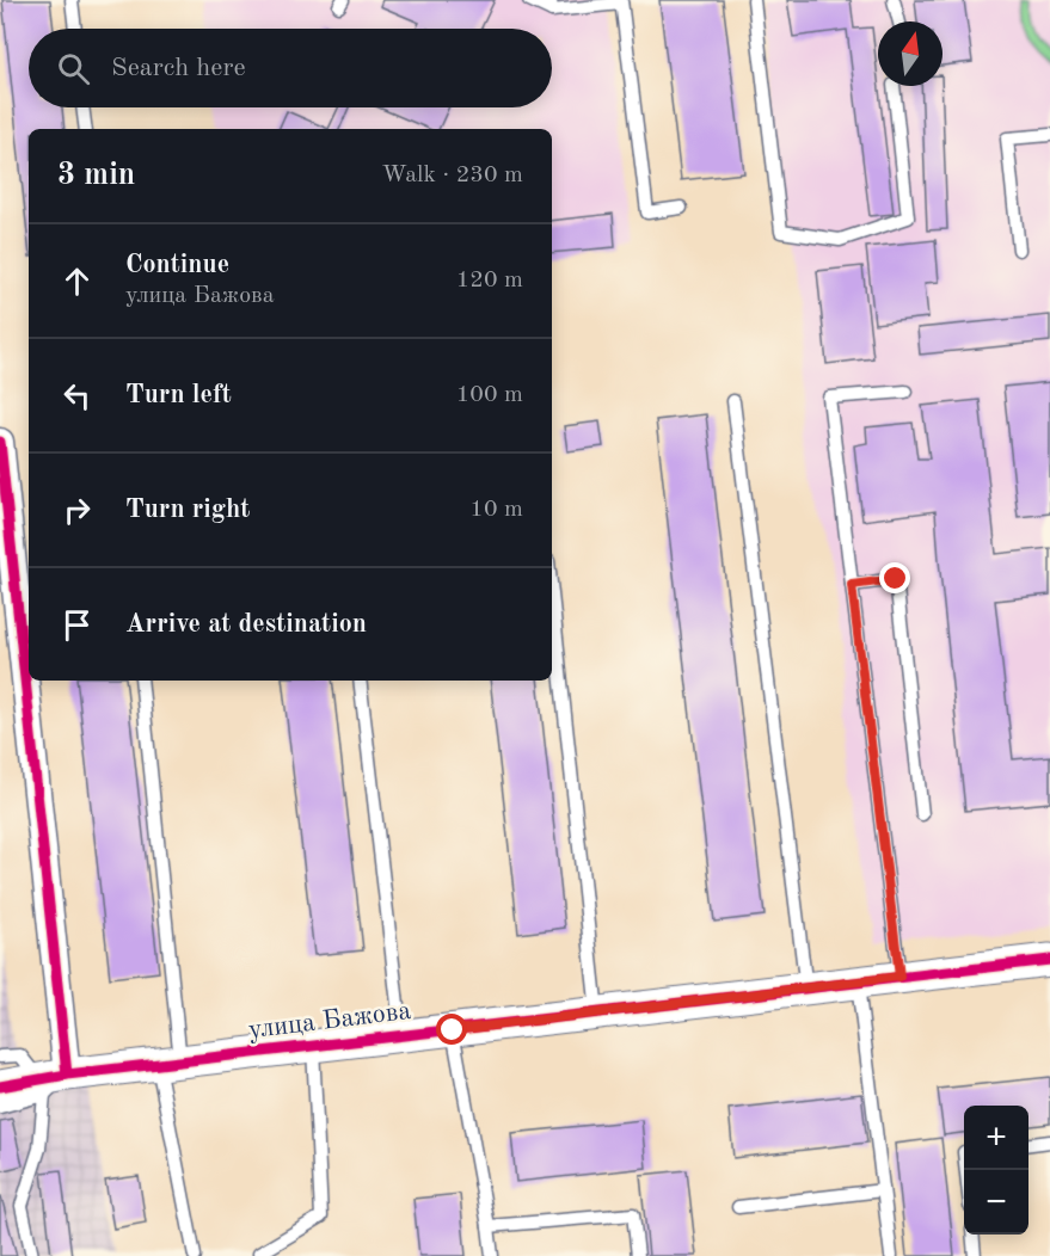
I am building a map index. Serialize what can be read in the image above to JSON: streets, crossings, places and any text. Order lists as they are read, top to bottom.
{
  "streets": {
    "street": ["улица Бажова"]
  },
  "north": "top",
  "page": {
    "search": "Search here",
    "heading": ["3 min", "Walk · 230 m"],
    "list": [
      ["Continue", "улица Бажова", "120 m"],
      ["Turn left", "100 m"],
      ["Turn right", "10 m"],
      "Arrive at destination"
    ],
    "map_buttons": ["+", "−"]
  }
}
